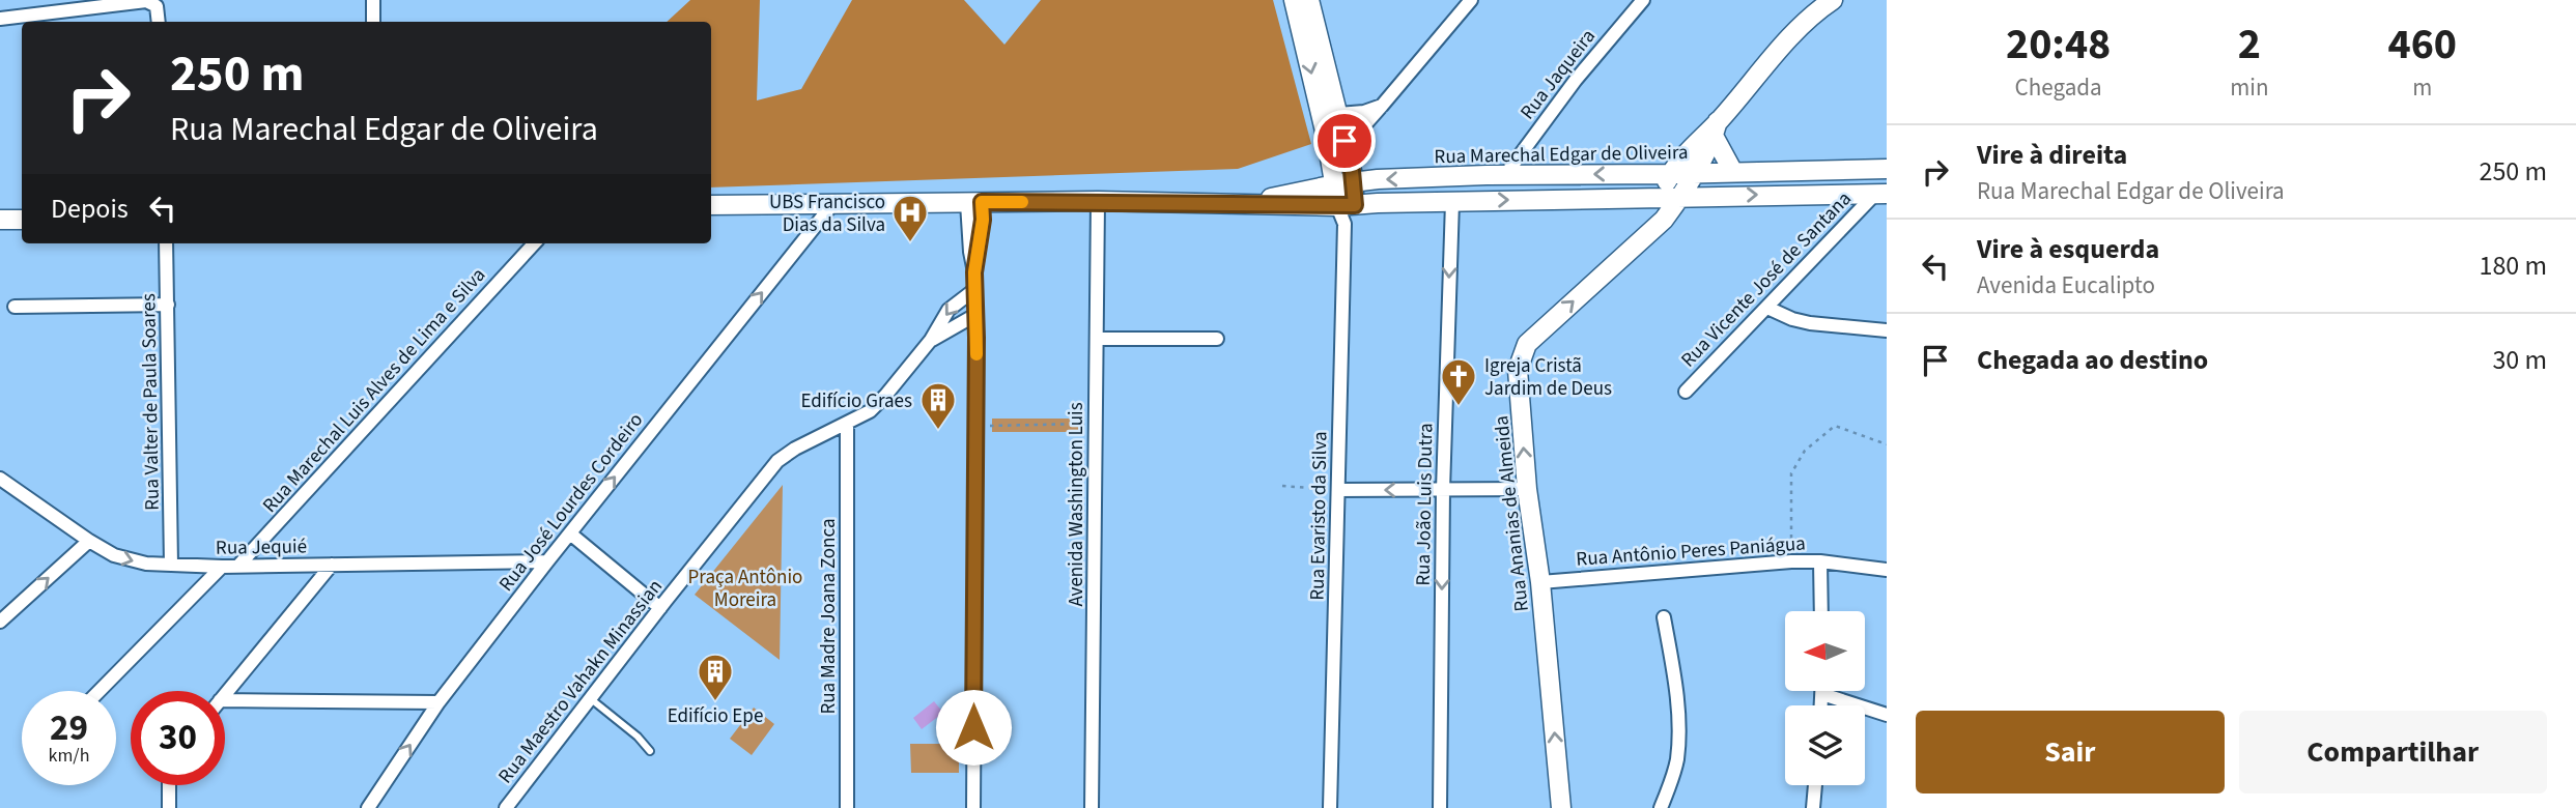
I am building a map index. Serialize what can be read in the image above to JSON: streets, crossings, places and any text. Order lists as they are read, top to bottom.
{
  "streets": {
    "main road": ["Rua Marechal Edgar de Oliveira", "Rua Ananias de Almeida"],
    "street": [
      "Rua Jaqueira",
      "Rua Vicente José de Santana",
      "Rua Marechal Luis Alves de Lima e Silva",
      "Rua Valter de Paula Soares",
      "Rua José Lourdes Cordeiro",
      "Avenida Washington Luis",
      "Rua João Luis Dutra",
      "Rua Evaristo da Silva",
      "Rua Jequié",
      "Rua Antônio Peres Paniágua",
      "Rua Madre Joana Zonca",
      "Rua Maestro Vahakn Minassian"
    ]
  },
  "crossings": [
    ["Rua Jaqueira", "Rua Marechal Edgar de Oliveira"],
    ["Rua Marechal Edgar de Oliveira", "Rua Vicente José de Santana"],
    ["Rua Marechal Edgar de Oliveira", "Rua José Lourdes Cordeiro"],
    ["Rua Marechal Edgar de Oliveira", "Avenida Washington Luis"],
    ["Rua Marechal Edgar de Oliveira", "Rua João Luis Dutra"],
    ["Rua Marechal Edgar de Oliveira", "Rua Ananias de Almeida"],
    ["Rua Marechal Edgar de Oliveira", "Rua Evaristo da Silva"],
    ["Rua Marechal Luis Alves de Lima e Silva", "Rua Jequié"],
    ["Rua Valter de Paula Soares", "Rua Jequié"],
    ["Rua José Lourdes Cordeiro", "Rua Jequié"],
    ["Rua Ananias de Almeida", "Rua Antônio Peres Paniágua"],
    ["Rua Madre Joana Zonca", "Rua Maestro Vahakn Minassian"]
  ],
  "one_way": ["Rua José Lourdes Cordeiro", "Rua João Luis Dutra", "Rua Ananias de Almeida"],
  "parks": ["Praça Antônio Moreira"],
  "places": {
    "hospital": ["UBS Francisco Dias da Silva"],
    "church": ["Igreja Cristã Jardim de Deus"],
    "building": ["Edifício Graes", "Edifício Epe"]
  },
  "north": "left",
  "page": {
    "eta": [
      "20:48",
      "Chegada",
      "2",
      "min",
      "460",
      "m"
    ],
    "turn": ["250 m", "Rua Marechal Edgar de Oliveira"],
    "list": [
      {
        "name": "Vire à direita",
        "note": "Rua Marechal Edgar de Oliveira",
        "value": "250 m"
      },
      {
        "name": "Vire à esquerda",
        "note": "Avenida Eucalipto",
        "value": "180 m"
      },
      {
        "name": "Chegada ao destino",
        "value": "30 m"
      }
    ],
    "then": "Depois",
    "speed": "29 km/h",
    "limit": "30",
    "buttons": ["Sair", "Compartilhar"]
  }
}
